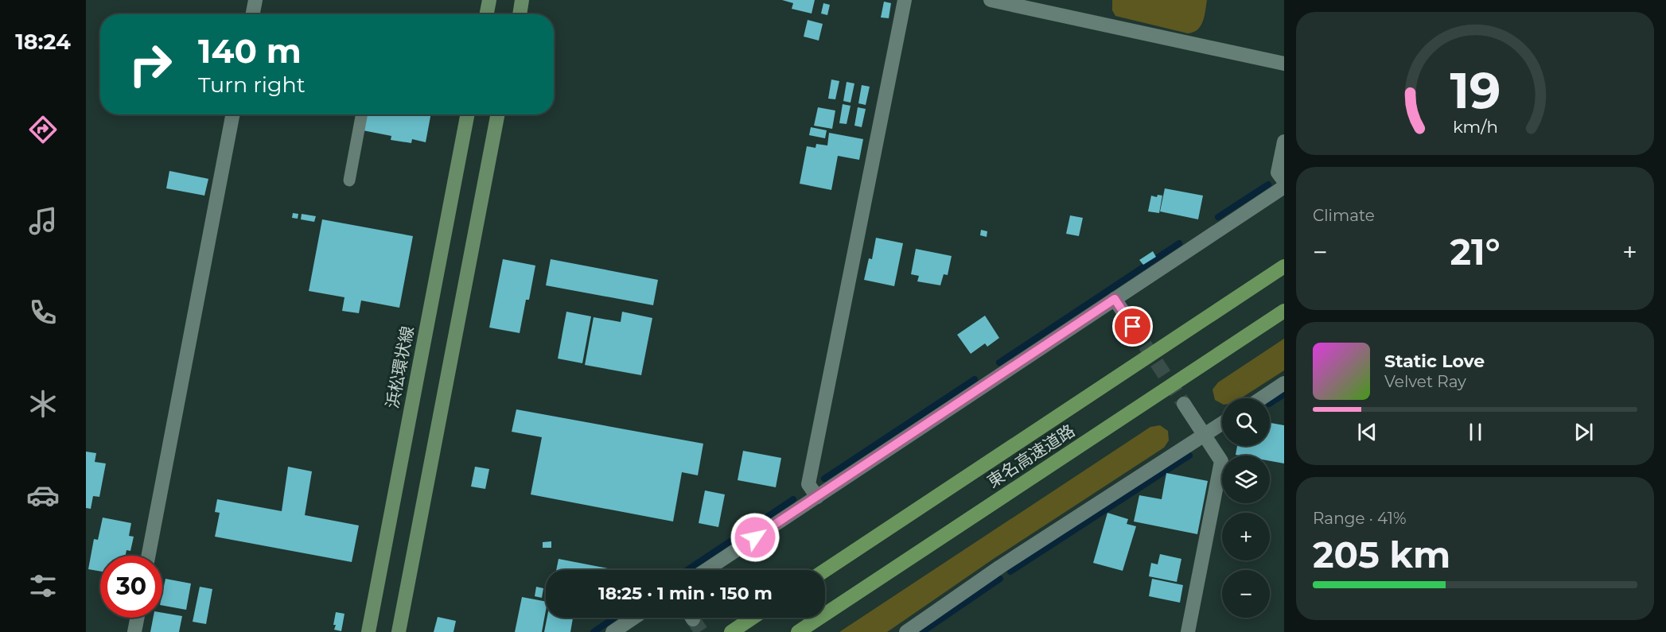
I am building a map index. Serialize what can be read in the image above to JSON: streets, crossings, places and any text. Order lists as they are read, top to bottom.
{
  "streets": {
    "highway": ["東名高速道路"],
    "main road": ["浜松環状線"]
  },
  "page": {
    "tabs": "18:24",
    "turn": ["140 m", "Turn right"],
    "tile": [
      "Climate",
      ["Range · 41%", "205 km"]
    ],
    "heat": ["−", "21°", "+"],
    "song": ["Static Love", "Velvet Ray"],
    "map_buttons": ["+", "−"],
    "limit": "30",
    "trip": "18:25 · 1 min · 150 m",
    "gauge": ["19", "km/h"]
  }
}
